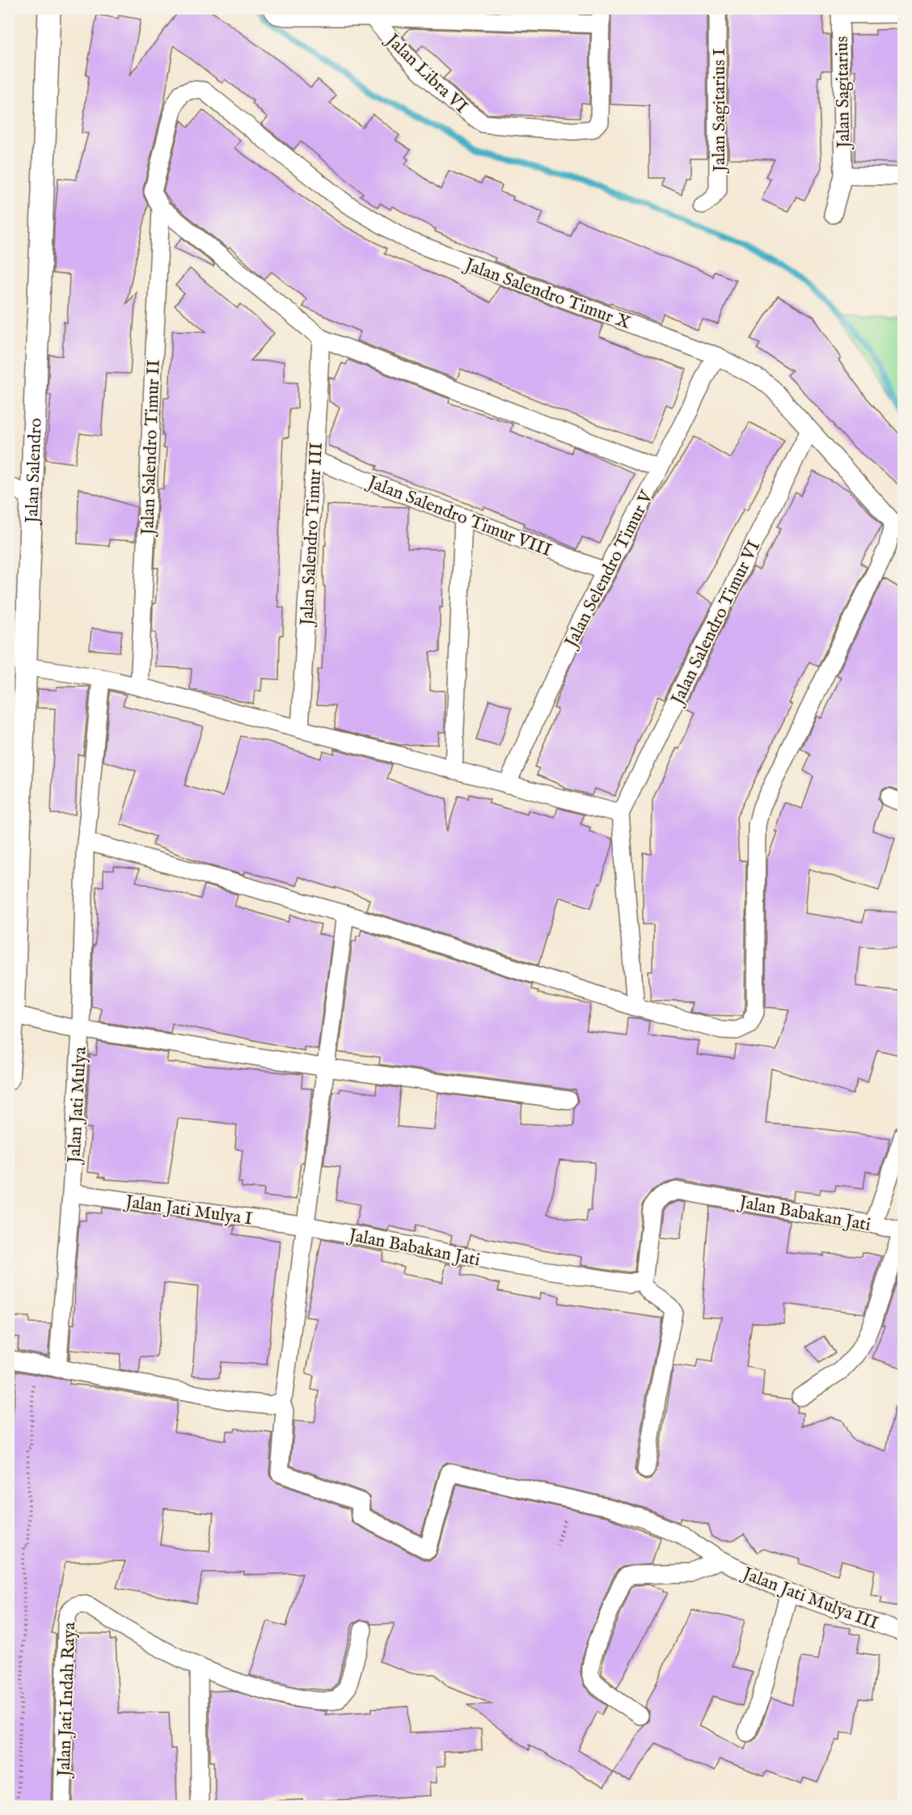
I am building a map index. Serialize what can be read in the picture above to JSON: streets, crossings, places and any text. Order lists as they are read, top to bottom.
{
  "streets": {
    "street": [
      "Jalan Libra VI",
      "Jalan Sagitarius",
      "Jalan Sagitarius I",
      "Jalan Salendro Timur X",
      "Jalan Salendro Timur II",
      "Jalan Salendro",
      "Jalan Salendro Timur VIII",
      "Jalan Salendro Timur III",
      "Jalan Selendro Timur V",
      "Jalan Salendro Timur VI",
      "Jalan Jati Mulya",
      "Jalan Jati Mulya I",
      "Jalan Babakan Jati",
      "Jalan Jati Mulya III",
      "Jalan Jati Indah Raya"
    ]
  },
  "crossings": [
    ["Jalan Salendro Timur X", "Jalan Salendro Timur II"],
    ["Jalan Salendro Timur X", "Jalan Selendro Timur V"],
    ["Jalan Salendro Timur X", "Jalan Salendro Timur VI"],
    ["Jalan Salendro Timur VIII", "Jalan Salendro Timur III"],
    ["Jalan Salendro Timur VIII", "Jalan Selendro Timur V"],
    ["Jalan Jati Mulya", "Jalan Jati Mulya I"],
    ["Jalan Jati Mulya I", "Jalan Babakan Jati"]
  ]
}
